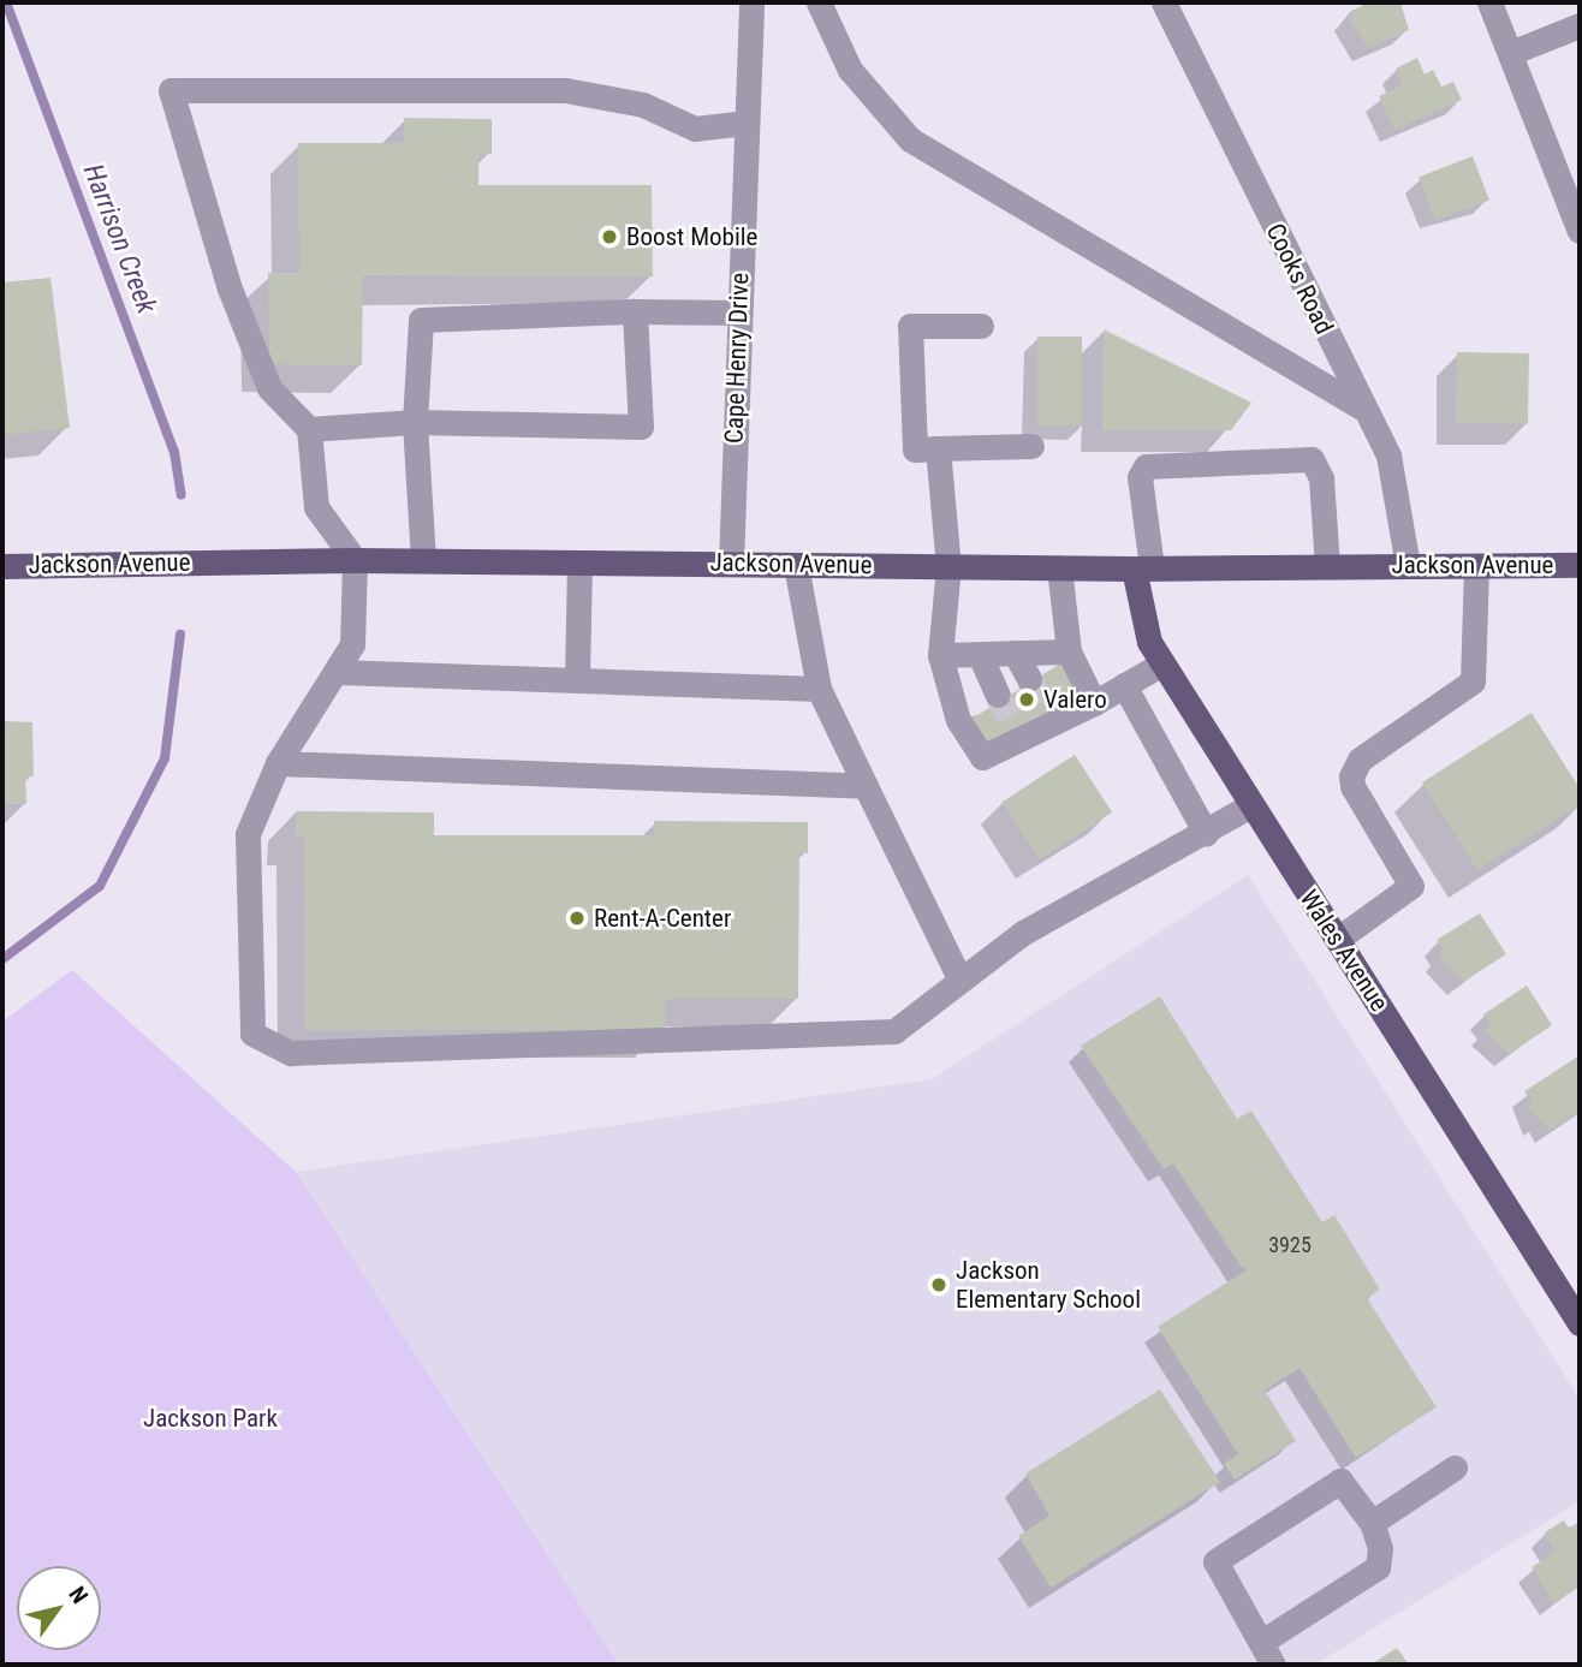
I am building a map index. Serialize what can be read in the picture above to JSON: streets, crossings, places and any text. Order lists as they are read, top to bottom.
{
  "streets": {
    "main road": ["Jackson Avenue", "Wales Avenue"],
    "street": ["Cooks Road", "Cape Henry Drive"]
  },
  "crossings": [
    ["Cooks Road", "Jackson Avenue"],
    ["Cape Henry Drive", "Jackson Avenue"],
    ["Jackson Avenue", "Wales Avenue"]
  ],
  "water": ["Harrison Creek"],
  "parks": ["Jackson Park"],
  "places": [
    "Boost Mobile",
    "Valero",
    "Rent-A-Center",
    "Jackson Elementary School"
  ],
  "house_numbers": ["3925"],
  "north": "top right"
}
